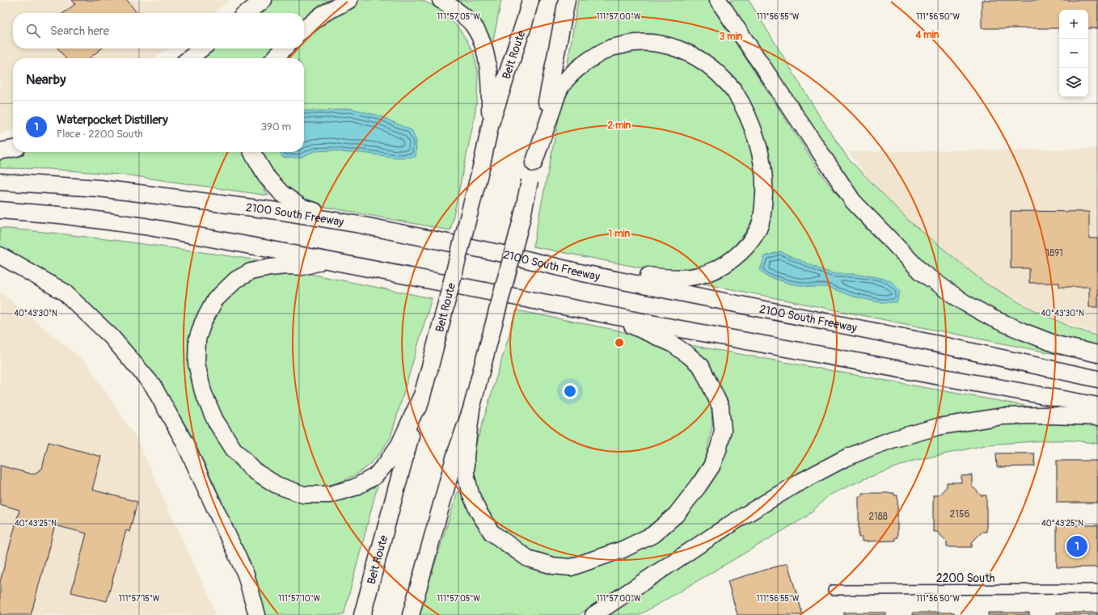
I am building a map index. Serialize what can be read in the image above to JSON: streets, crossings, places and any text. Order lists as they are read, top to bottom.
{
  "streets": {
    "highway": ["Belt Route", "2100 South Freeway"],
    "street": ["2200 South"]
  },
  "house_numbers": ["1891", "2156", "2188"],
  "page": {
    "map_buttons": ["+", "−"],
    "search": "Search here",
    "heading": "Nearby",
    "list": [
      {
        "mark": "1",
        "name": "Waterpocket Distillery",
        "note": "Place · 2200 South",
        "value": "390 m"
      }
    ],
    "pins": "1"
  },
  "coordinates": [
    "111°57'05\"W",
    "111°57'00\"W",
    "111°56'55\"W",
    "111°56'50\"W",
    "40°43'30\"N",
    "40°43'25\"N",
    "111°57'15\"W",
    "111°57'10\"W"
  ],
  "rings": [
    "4 min",
    "3 min",
    "2 min",
    "1 min"
  ]
}
